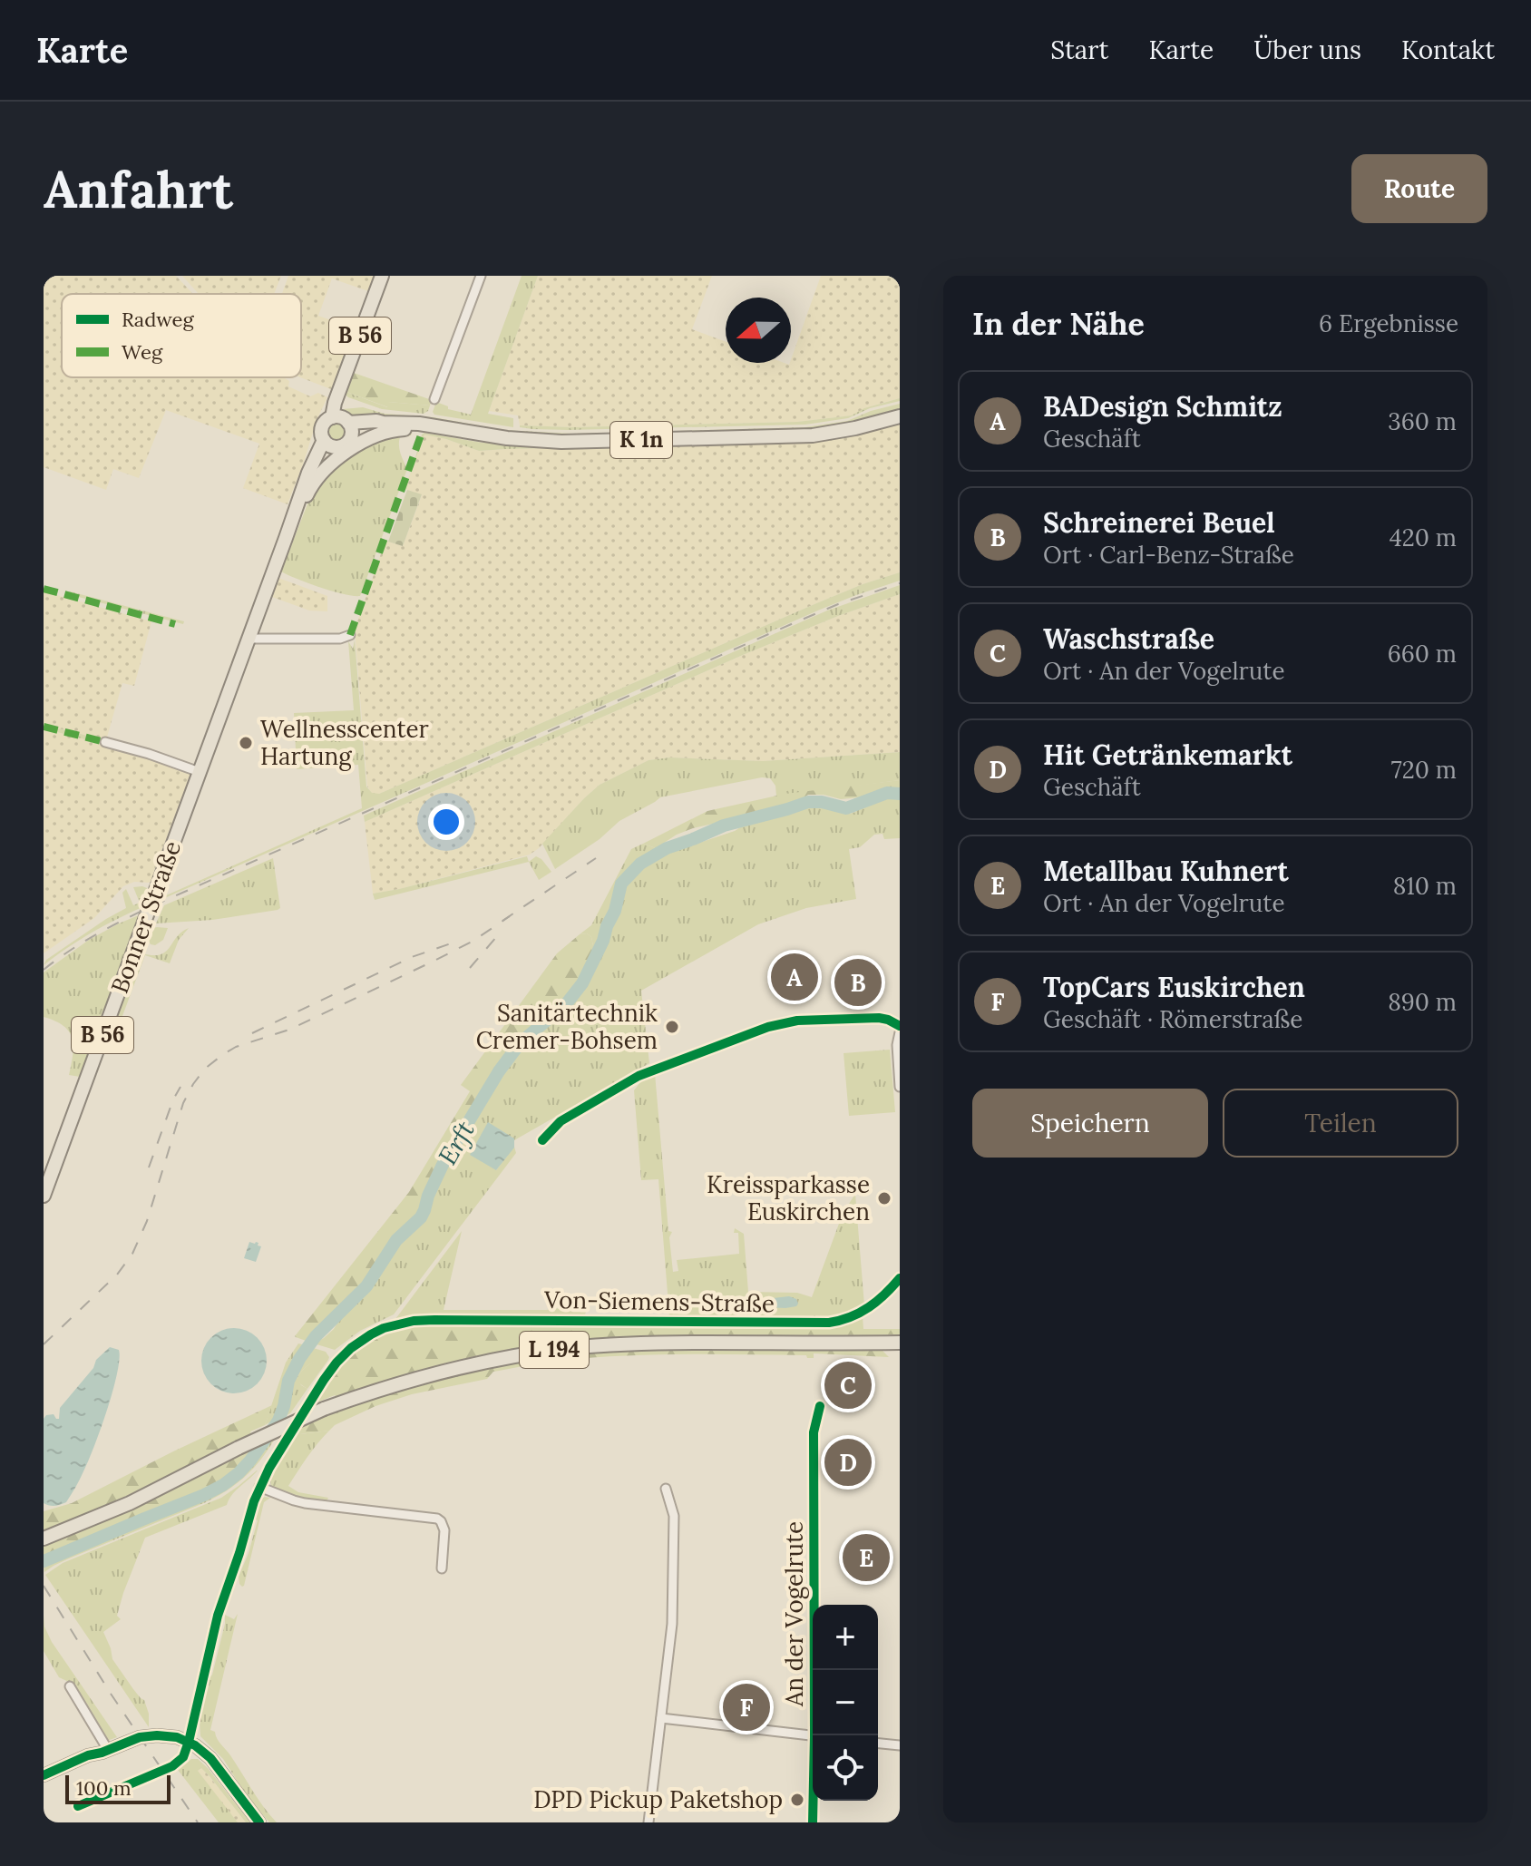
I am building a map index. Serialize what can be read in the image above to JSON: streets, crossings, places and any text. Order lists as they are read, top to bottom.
{
  "streets": {
    "main road": [
      "B 56",
      "K 1n",
      "Bonner Straße",
      "L 194"
    ],
    "street": ["Von-Siemens-Straße", "An der Vogelrute"]
  },
  "crossings": [
    ["B 56", "K 1n"],
    ["B 56", "Bonner Straße"]
  ],
  "water": ["Erft"],
  "places": [
    "Wellnesscenter Hartung",
    "Sanitärtechnik Cremer-Bohsem",
    "Kreissparkasse Euskirchen",
    "DPD Pickup Paketshop"
  ],
  "legend": ["Radweg", "Weg"],
  "scale_bar": "100 m",
  "north": "left",
  "page": {
    "header": "Karte",
    "nav": [
      "Start",
      "Karte",
      "Über uns",
      "Kontakt"
    ],
    "buttons": [
      "Route",
      ["Speichern", "Teilen"]
    ],
    "title": "Anfahrt",
    "heading": ["In der Nähe", "6 Ergebnisse"],
    "list": [
      {
        "mark": "A",
        "name": "BADesign Schmitz",
        "note": "Geschäft",
        "value": "360 m"
      },
      {
        "mark": "B",
        "name": "Schreinerei Beuel",
        "note": "Ort · Carl-Benz-Straße",
        "value": "420 m"
      },
      {
        "mark": "C",
        "name": "Waschstraße",
        "note": "Ort · An der Vogelrute",
        "value": "660 m"
      },
      {
        "mark": "D",
        "name": "Hit Getränkemarkt",
        "note": "Geschäft",
        "value": "720 m"
      },
      {
        "mark": "E",
        "name": "Metallbau Kuhnert",
        "note": "Ort · An der Vogelrute",
        "value": "810 m"
      },
      {
        "mark": "F",
        "name": "TopCars Euskirchen",
        "note": "Geschäft · Römerstraße",
        "value": "890 m"
      }
    ],
    "pins": [
      "A",
      "B",
      "C",
      "D",
      "E",
      "F"
    ],
    "map_buttons": ["+", "−"],
    "scale": "100 m"
  }
}
